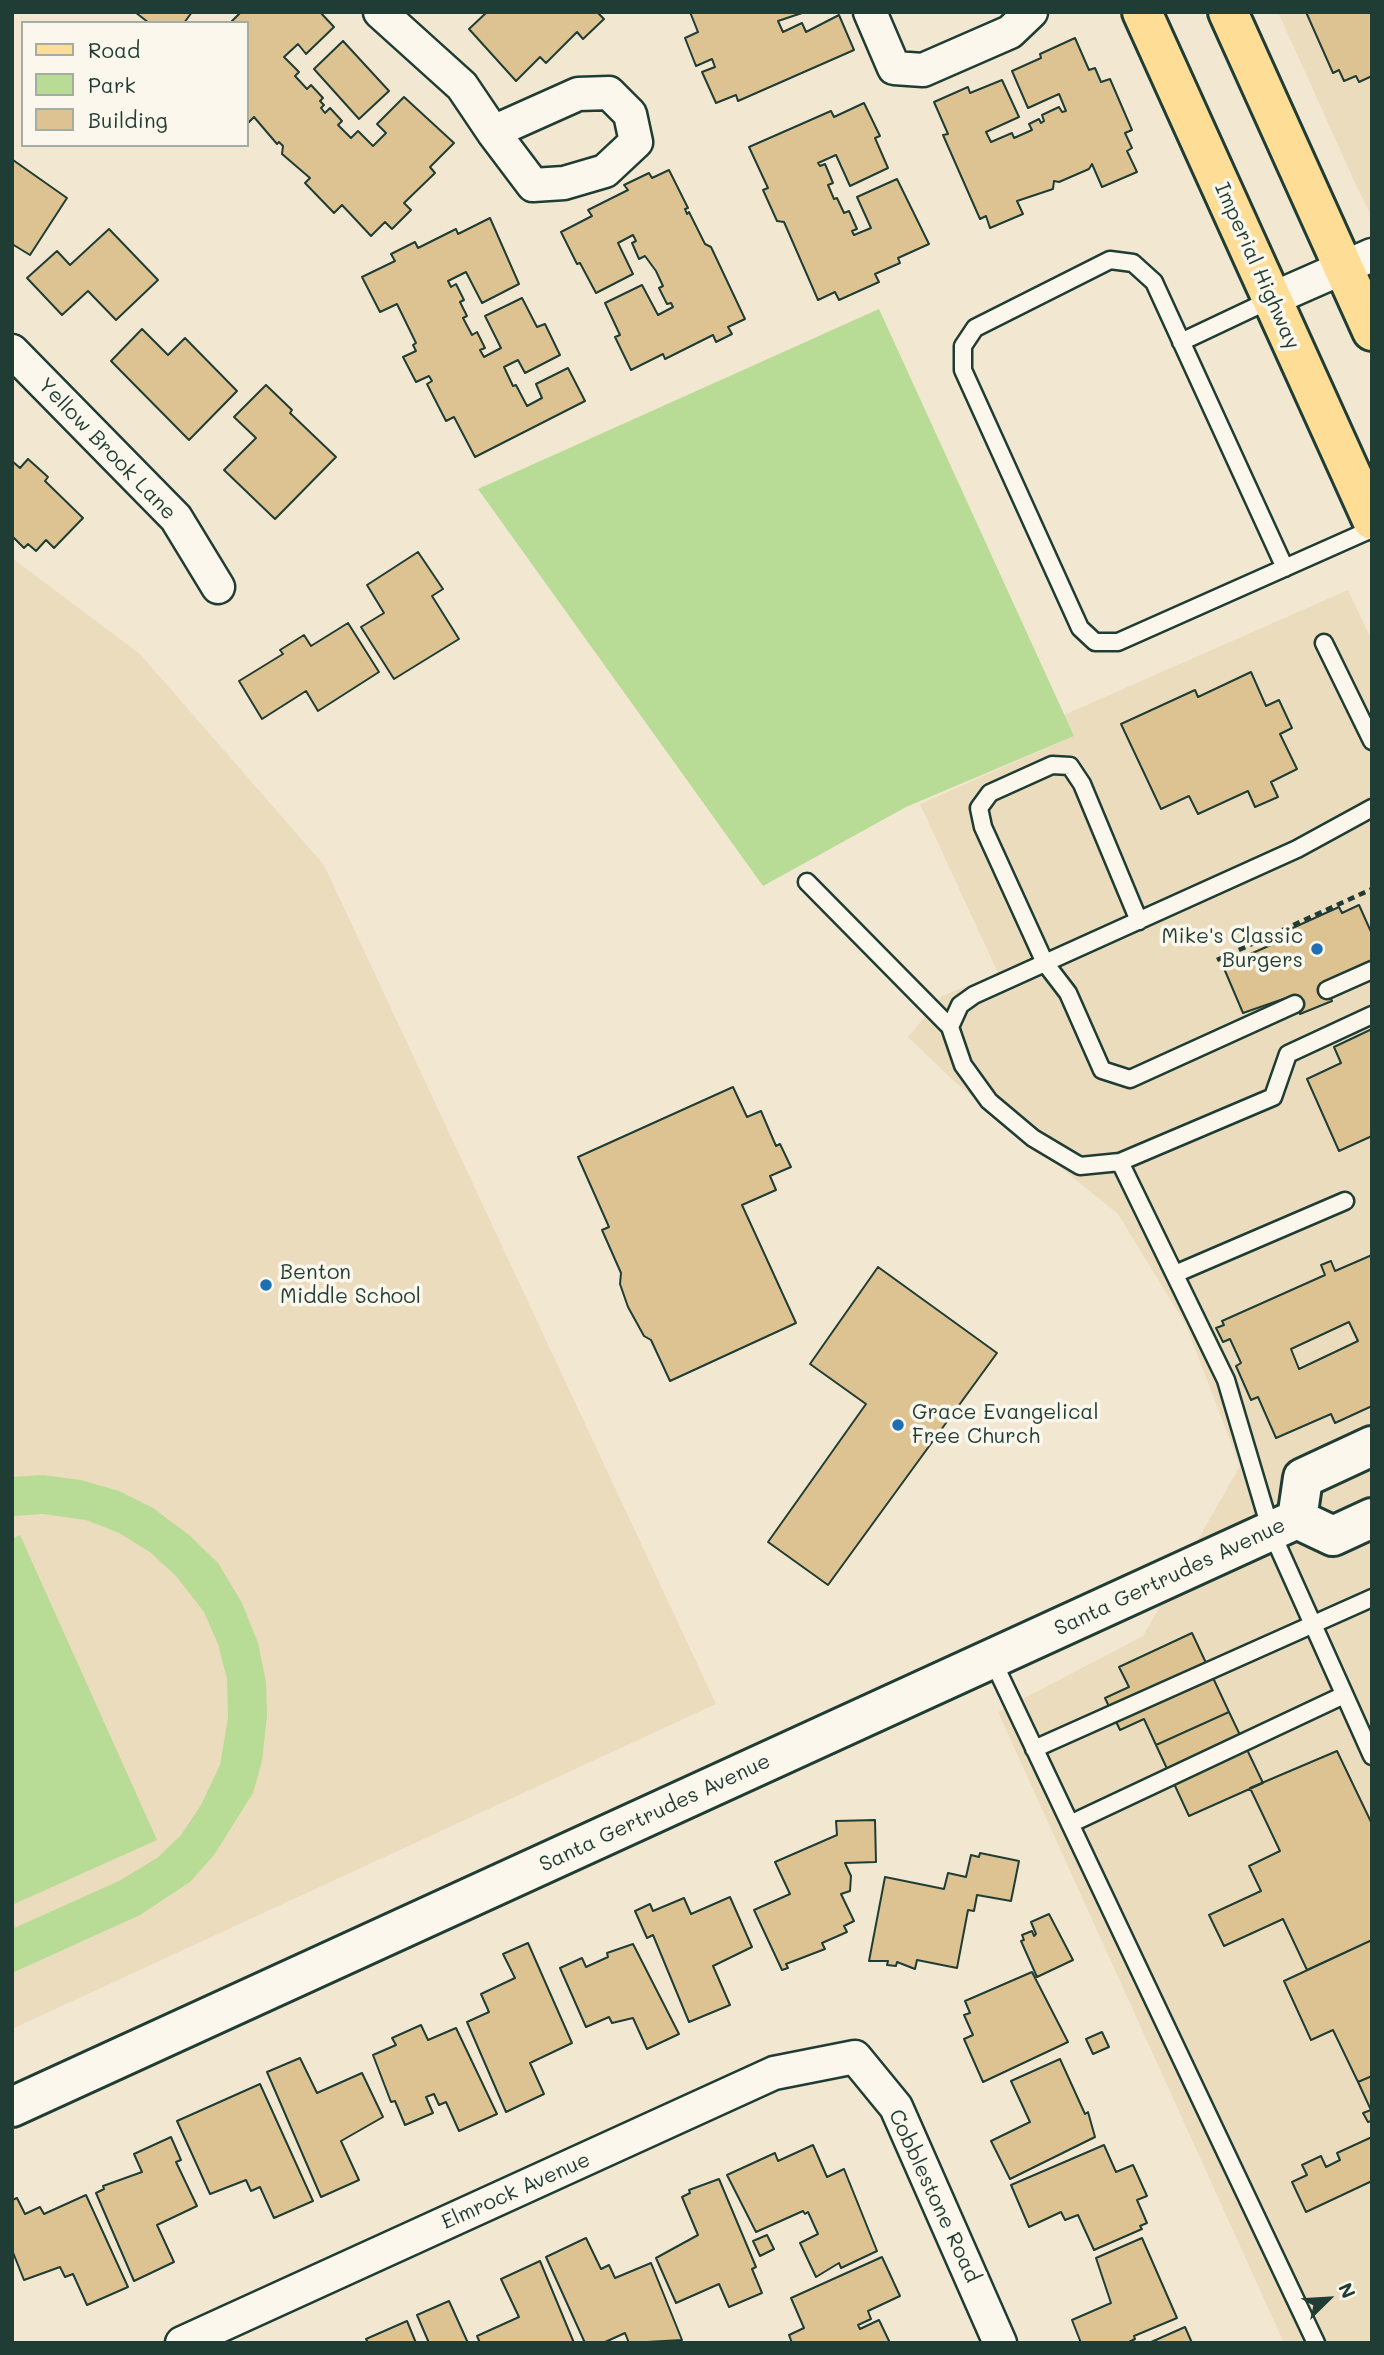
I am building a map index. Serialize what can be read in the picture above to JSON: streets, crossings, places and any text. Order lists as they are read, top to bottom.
{
  "streets": {
    "main road": ["Imperial Highway", "Santa Gertrudes Avenue"],
    "street": ["Yellow Brook Lane", "Elmrock Avenue", "Cobblestone Road"]
  },
  "crossings": [
    ["Elmrock Avenue", "Cobblestone Road"]
  ],
  "places": ["Mike's Classic Burgers", "Benton Middle School", "Grace Evangelical Free Church"],
  "legend": ["Road", "Park", "Building"],
  "north": "top right"
}
